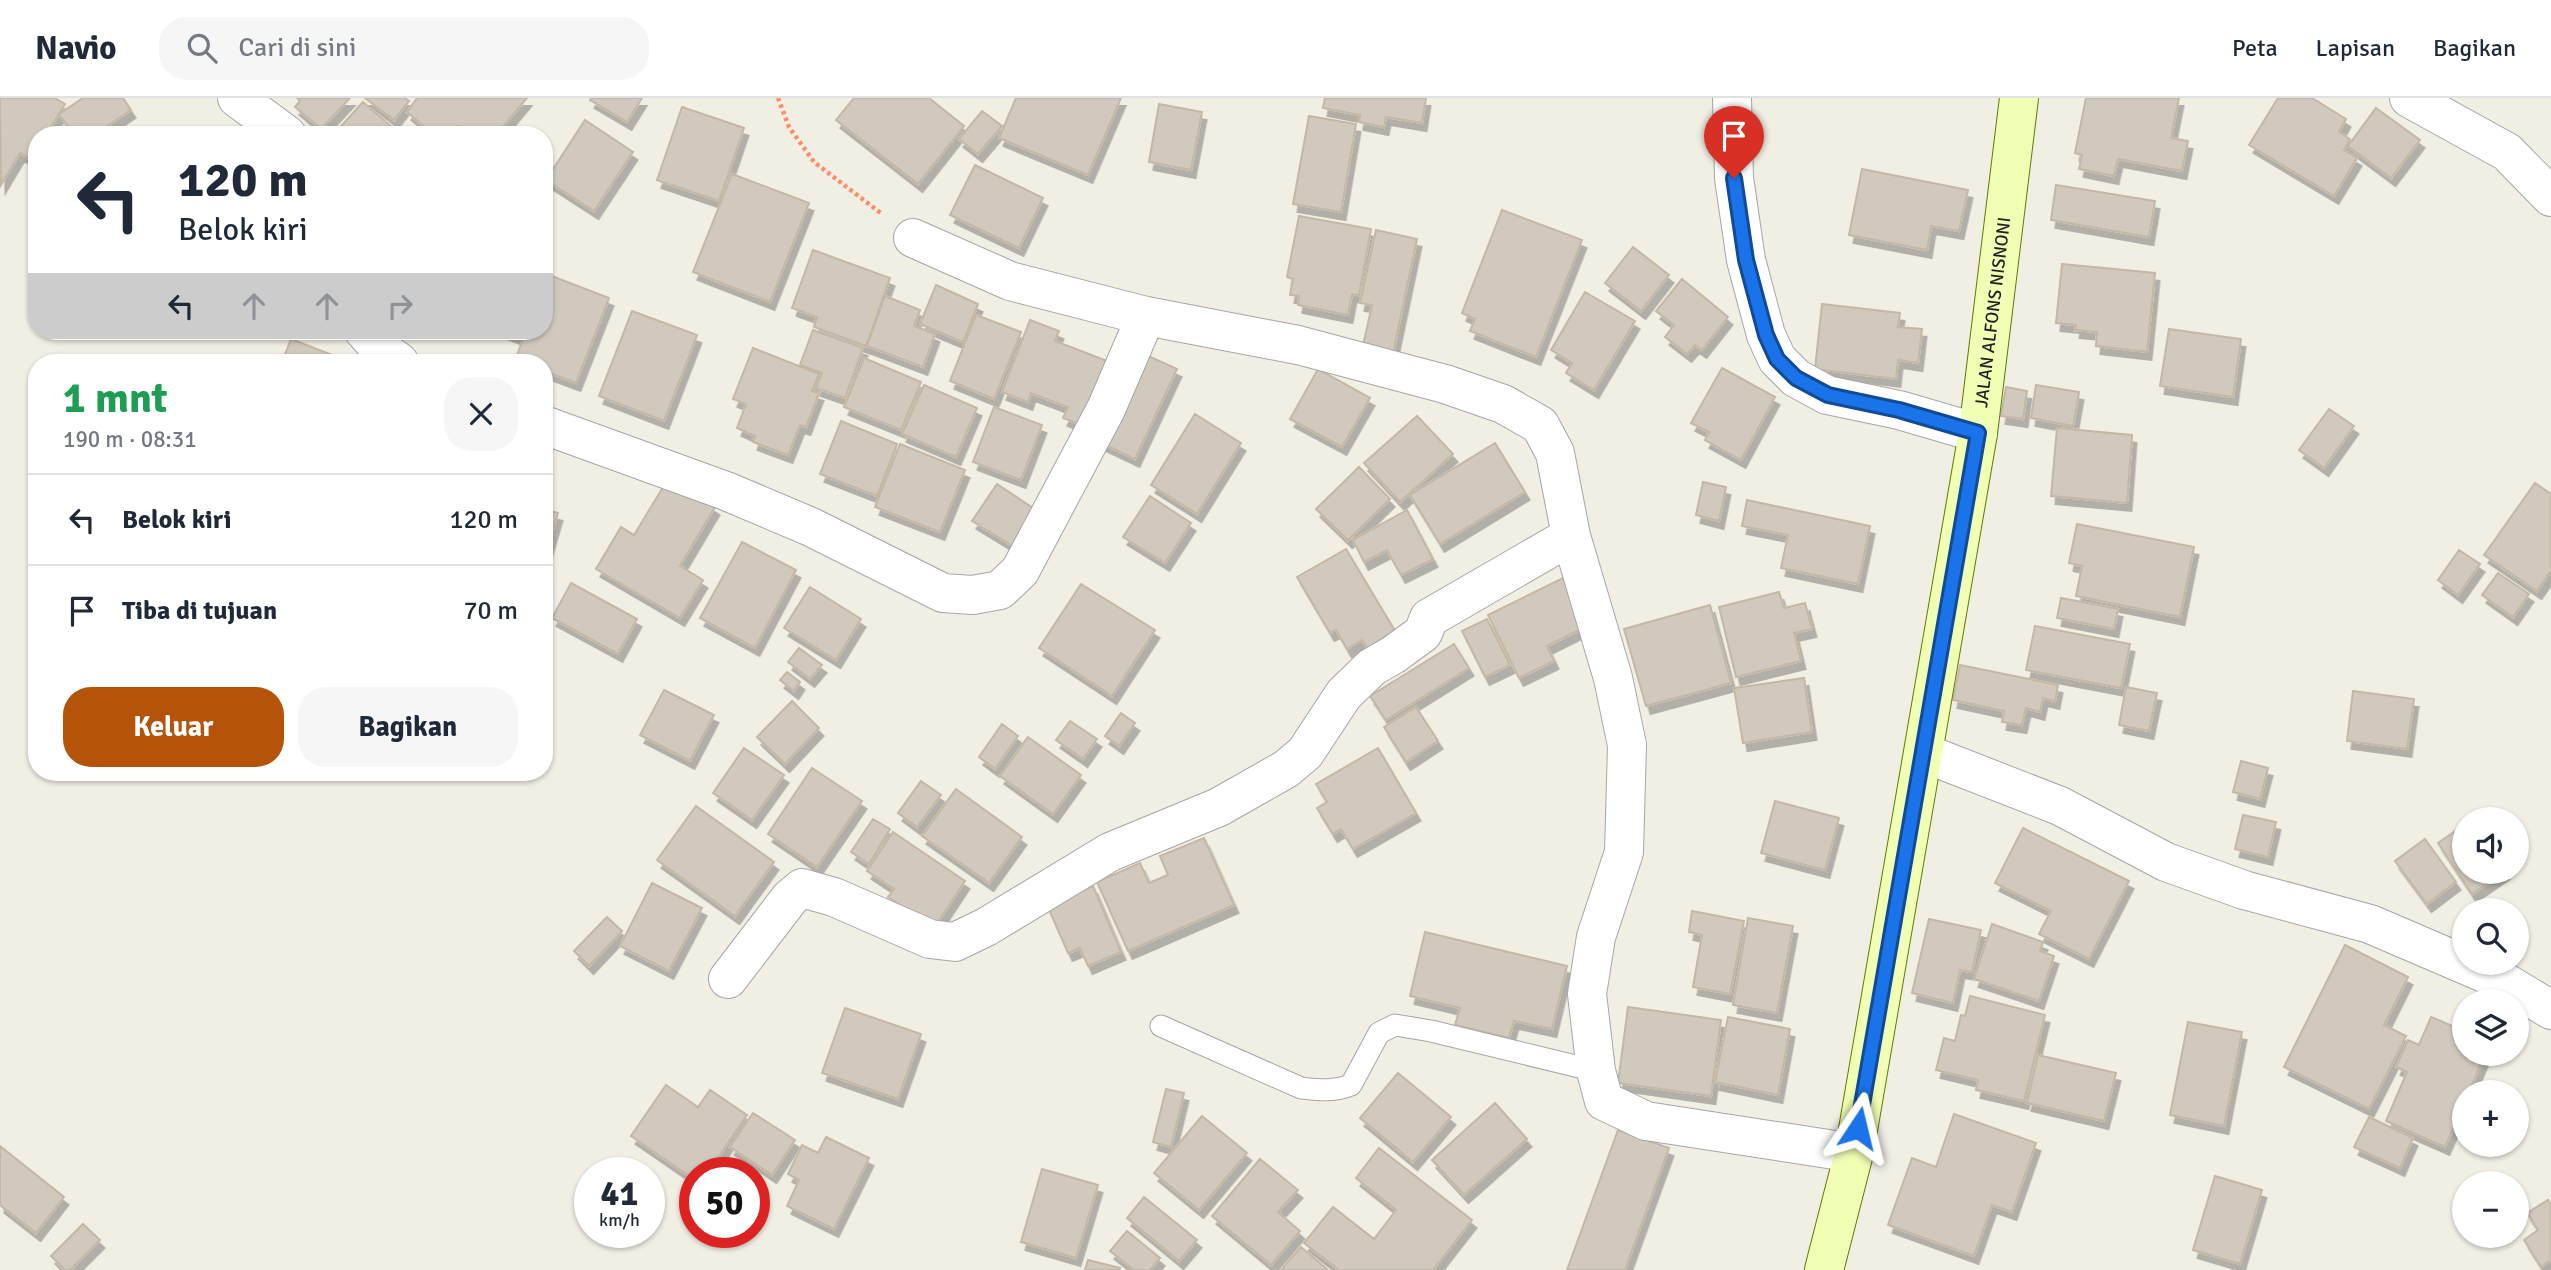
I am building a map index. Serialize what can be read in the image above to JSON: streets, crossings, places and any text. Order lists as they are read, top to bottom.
{
  "streets": {
    "main road": ["JALAN ALFONS NISNONI"]
  },
  "page": {
    "header": "Navio",
    "search": "Cari di sini",
    "nav": ["Peta", "Lapisan", "Bagikan"],
    "turn": ["120 m", "Belok kiri"],
    "heading": ["1 mnt", "190 m · 08:31"],
    "list": [
      {
        "name": "Belok kiri",
        "value": "120 m"
      },
      {
        "name": "Tiba di tujuan",
        "value": "70 m"
      }
    ],
    "buttons": ["Keluar", "Bagikan"],
    "map_buttons": ["+", "−"],
    "speed": "41 km/h",
    "limit": "50"
  }
}
